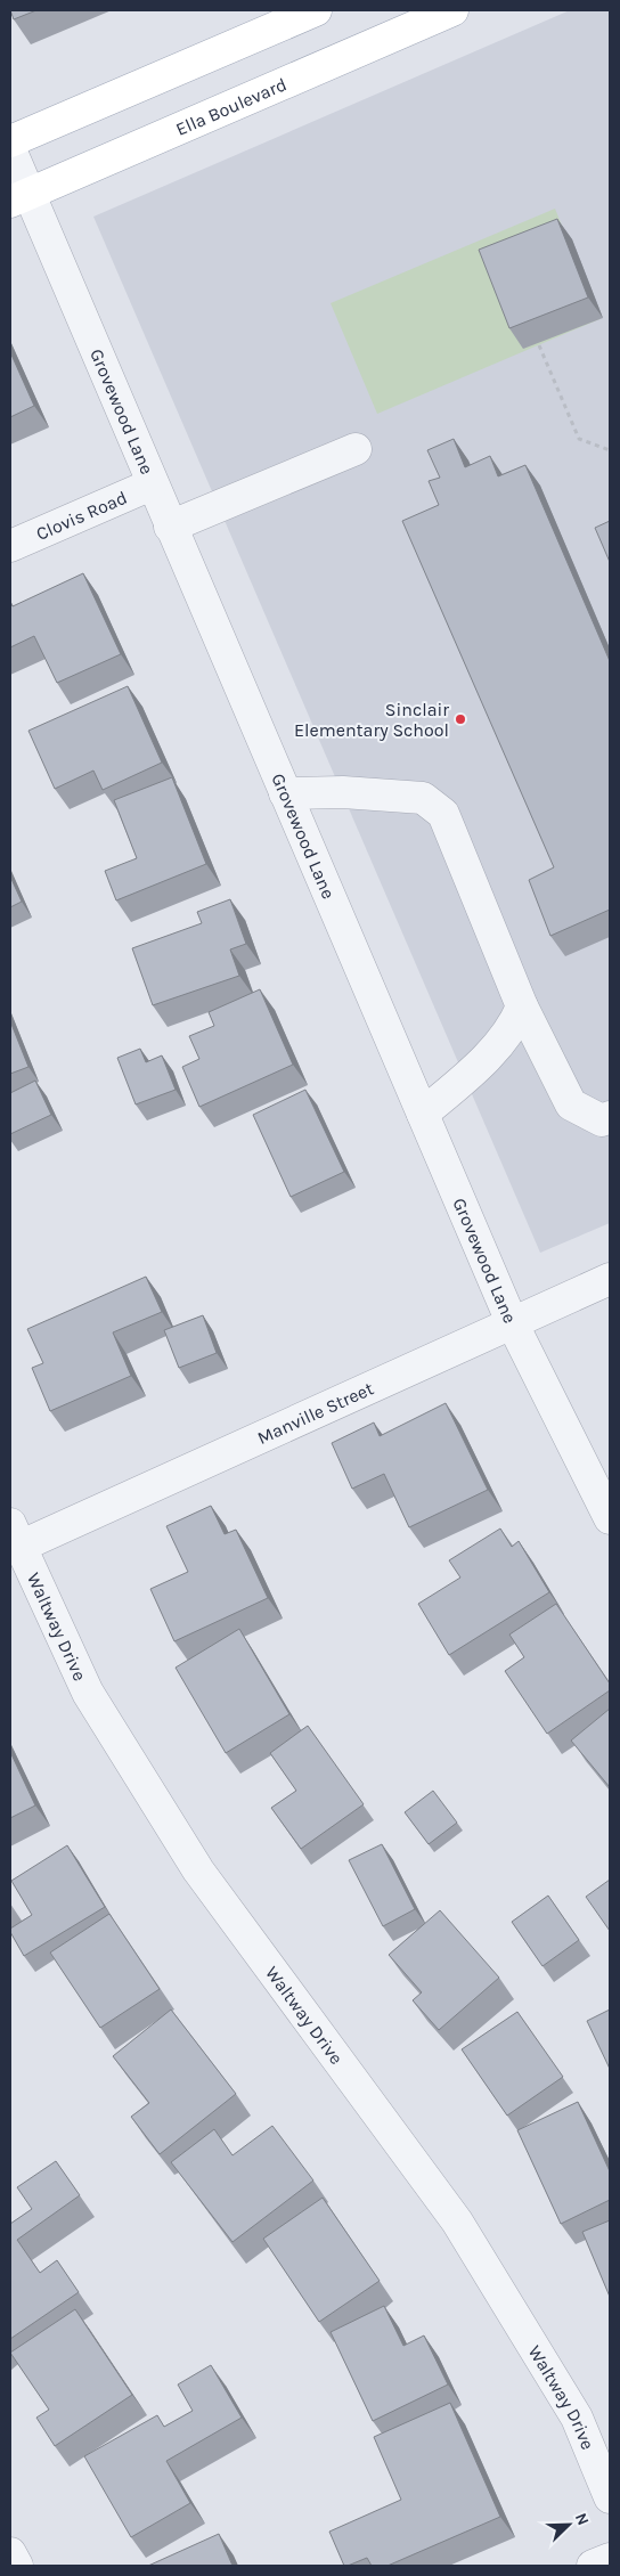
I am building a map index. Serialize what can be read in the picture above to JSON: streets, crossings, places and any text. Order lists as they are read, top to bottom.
{
  "streets": {
    "main road": ["Ella Boulevard"],
    "street": [
      "Grovewood Lane",
      "Clovis Road",
      "Manville Street",
      "Waltway Drive"
    ]
  },
  "crossings": [
    ["Ella Boulevard", "Grovewood Lane"],
    ["Grovewood Lane", "Clovis Road"],
    ["Grovewood Lane", "Manville Street"],
    ["Manville Street", "Waltway Drive"]
  ],
  "places": ["Sinclair Elementary School"],
  "north": "top right"
}
